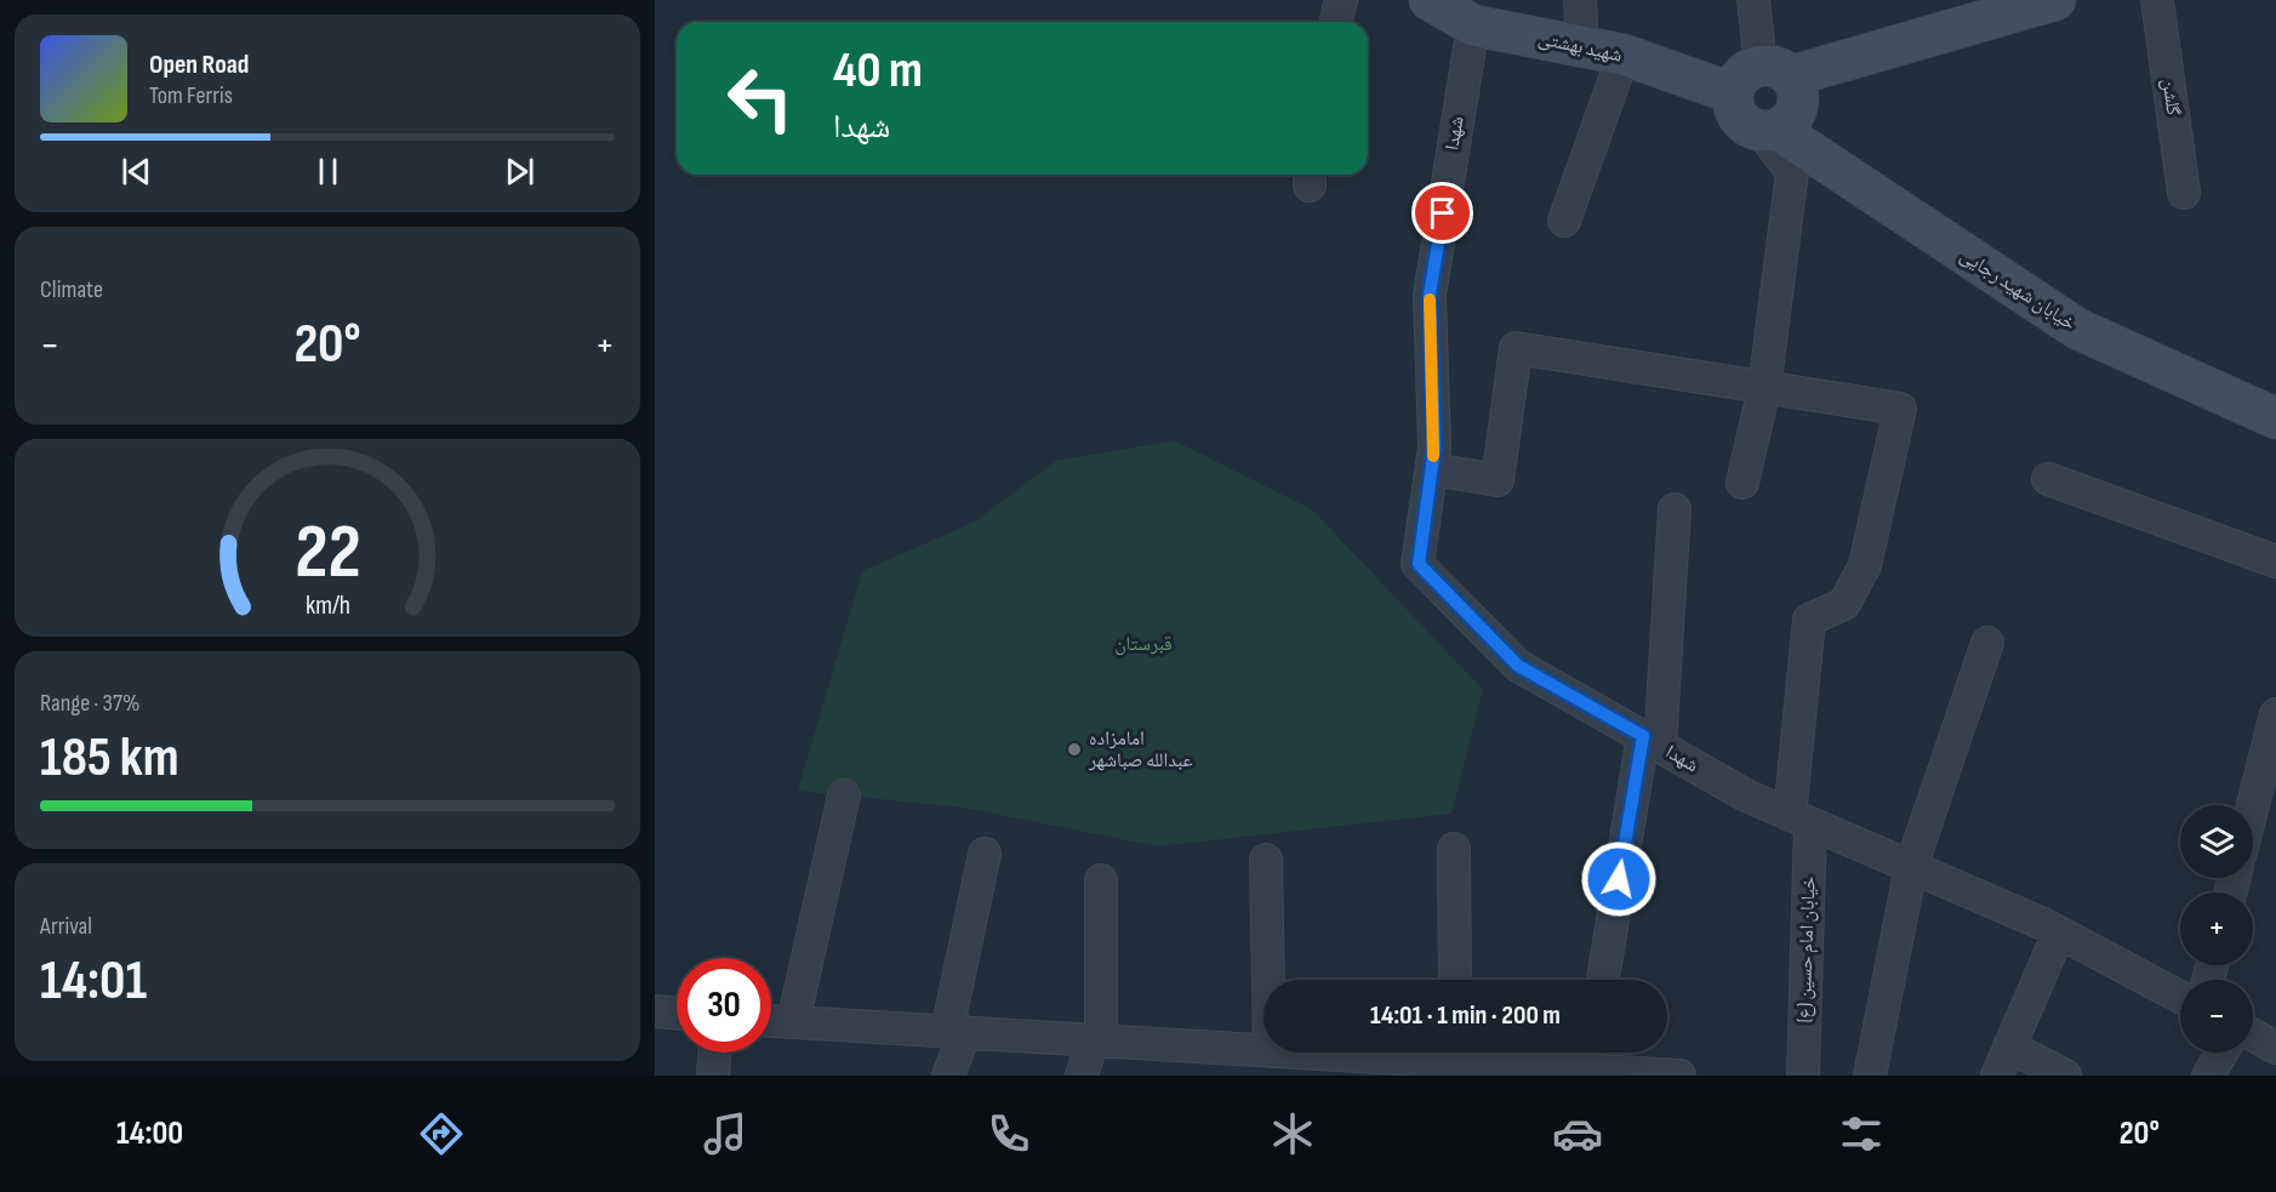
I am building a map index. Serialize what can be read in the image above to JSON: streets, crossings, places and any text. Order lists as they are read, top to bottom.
{
  "streets": {
    "street": [
      "شهید بهشتی",
      "گلشن",
      "شهدا",
      "خیابان شهید رجایی",
      "خیابان امام حسین (ع)"
    ]
  },
  "crossings": [
    ["شهید بهشتی", "شهدا"],
    ["شهید بهشتی", "خیابان شهید رجایی"],
    ["شهدا", "خیابان امام حسین (ع)"]
  ],
  "parks": ["قبرستان"],
  "places": ["امامزاده عبدالله صباشهر"],
  "page": {
    "turn": ["40 m", "شهدا"],
    "song": ["Open Road", "Tom Ferris"],
    "tile": [
      "Climate",
      ["Range · 37%", "185 km"],
      ["Arrival", "14:01"]
    ],
    "heat": ["−", "20°", "+"],
    "map_buttons": ["+", "−"],
    "limit": "30",
    "trip": "14:01 · 1 min · 200 m",
    "tabs": ["14:00", "20°"],
    "gauge": ["22", "km/h"]
  }
}
